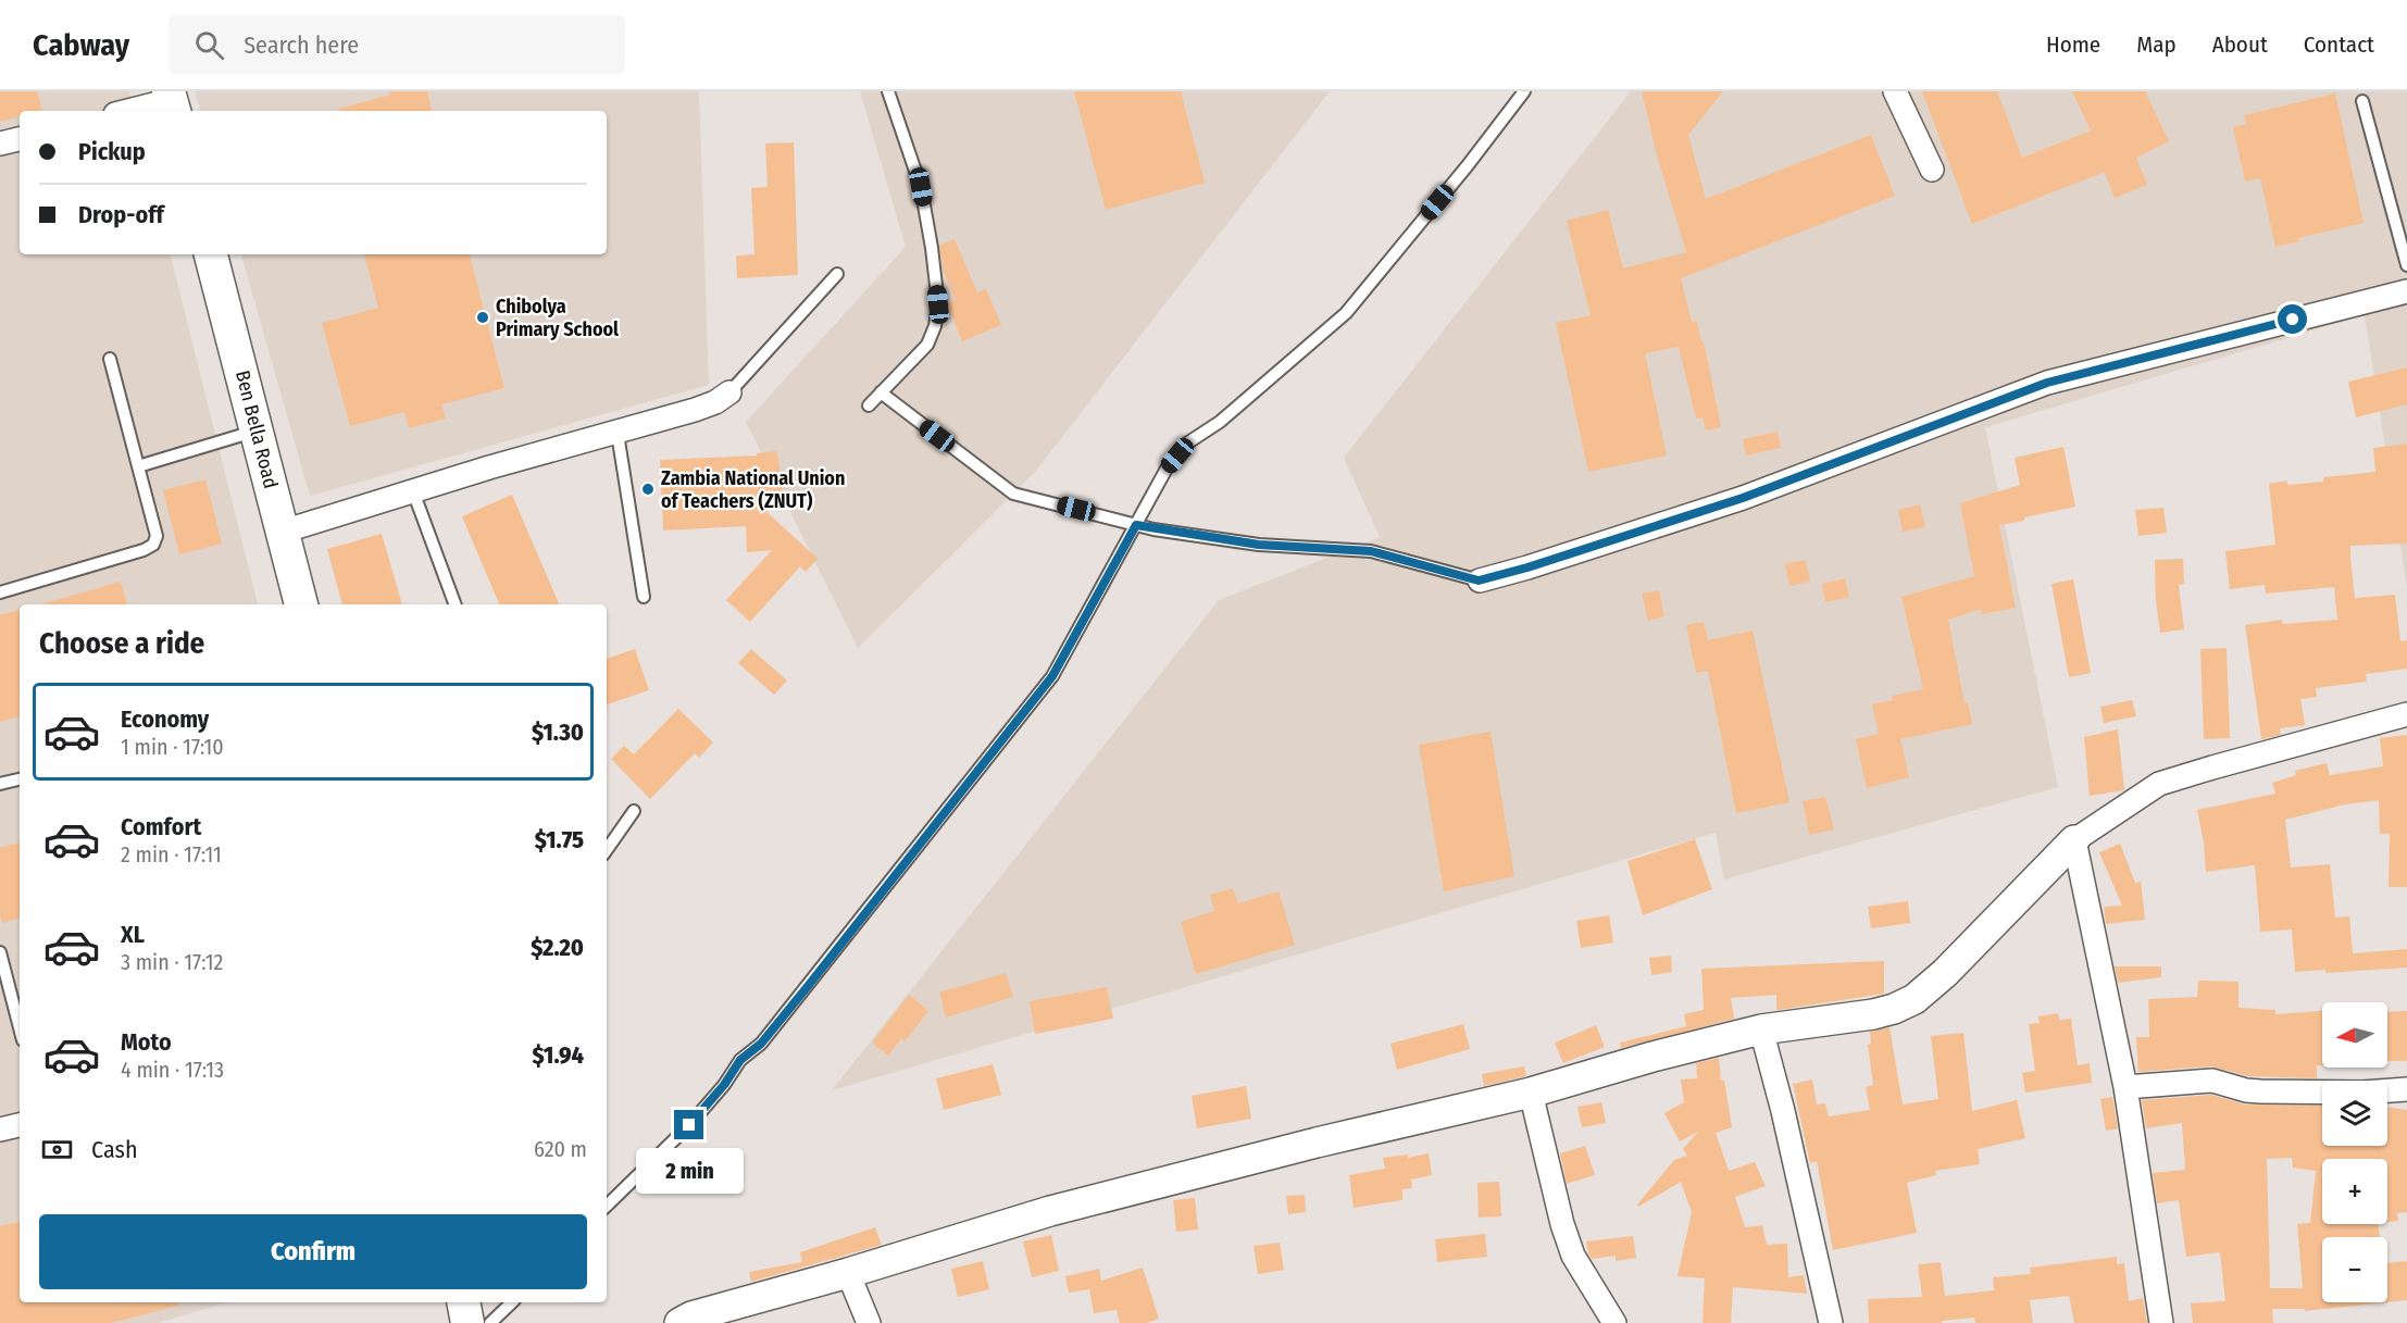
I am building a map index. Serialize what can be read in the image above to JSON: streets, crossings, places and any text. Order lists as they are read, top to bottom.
{
  "streets": {
    "main road": ["Ben Bella Road"]
  },
  "places": ["Chibolya Primary School", "Zambia National Union of Teachers (ZNUT)"],
  "north": "left",
  "page": {
    "header": "Cabway",
    "search": "Search here",
    "nav": [
      "Home",
      "Map",
      "About",
      "Contact"
    ],
    "banner": ["Pickup", "Drop-off"],
    "heading": "Choose a ride",
    "list": [
      {
        "name": "Economy",
        "note": "1 min · 17:10",
        "value": "$1.30"
      },
      {
        "name": "Comfort",
        "note": "2 min · 17:11",
        "value": "$1.75"
      },
      {
        "name": "XL",
        "note": "3 min · 17:12",
        "value": "$2.20"
      },
      {
        "name": "Moto",
        "note": "4 min · 17:13",
        "value": "$1.94"
      }
    ],
    "map_buttons": ["+", "−"],
    "pay": ["Cash", "620 m"],
    "bubble": "2 min",
    "buttons": "Confirm"
  }
}
